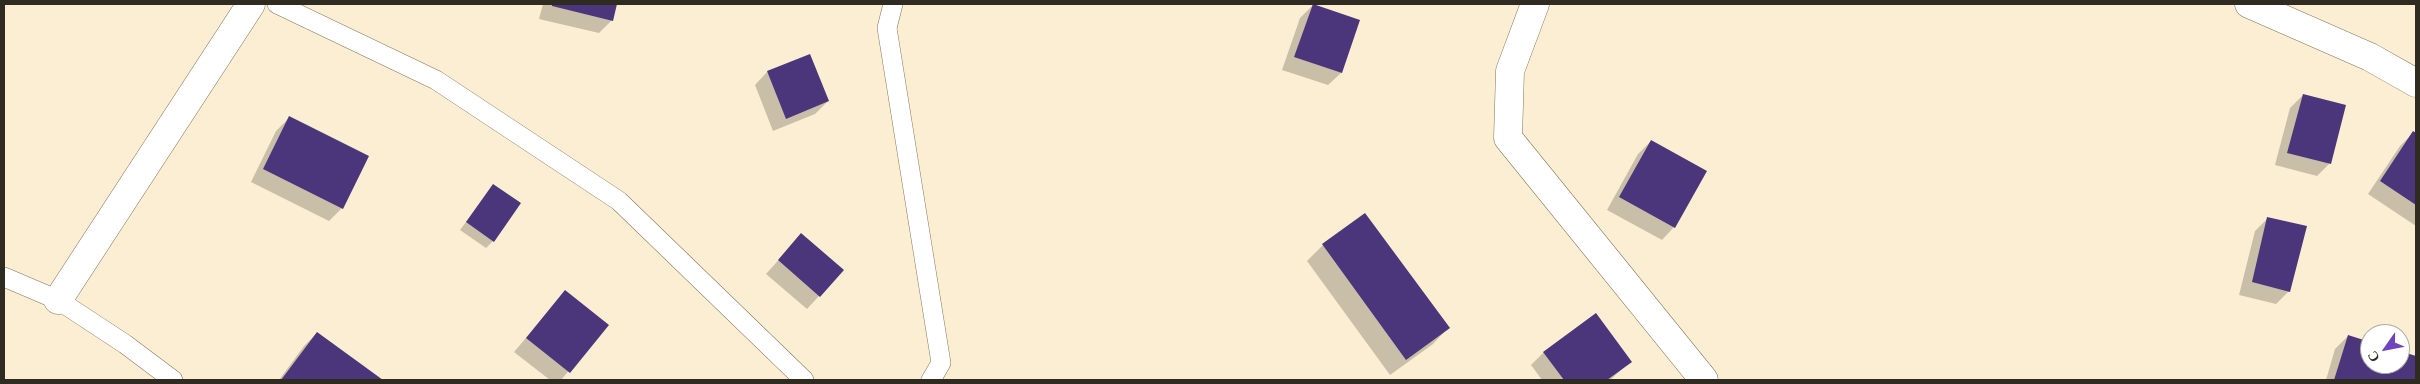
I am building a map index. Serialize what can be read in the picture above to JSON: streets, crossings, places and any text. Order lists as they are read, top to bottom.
{
  "north": "bottom left"
}
